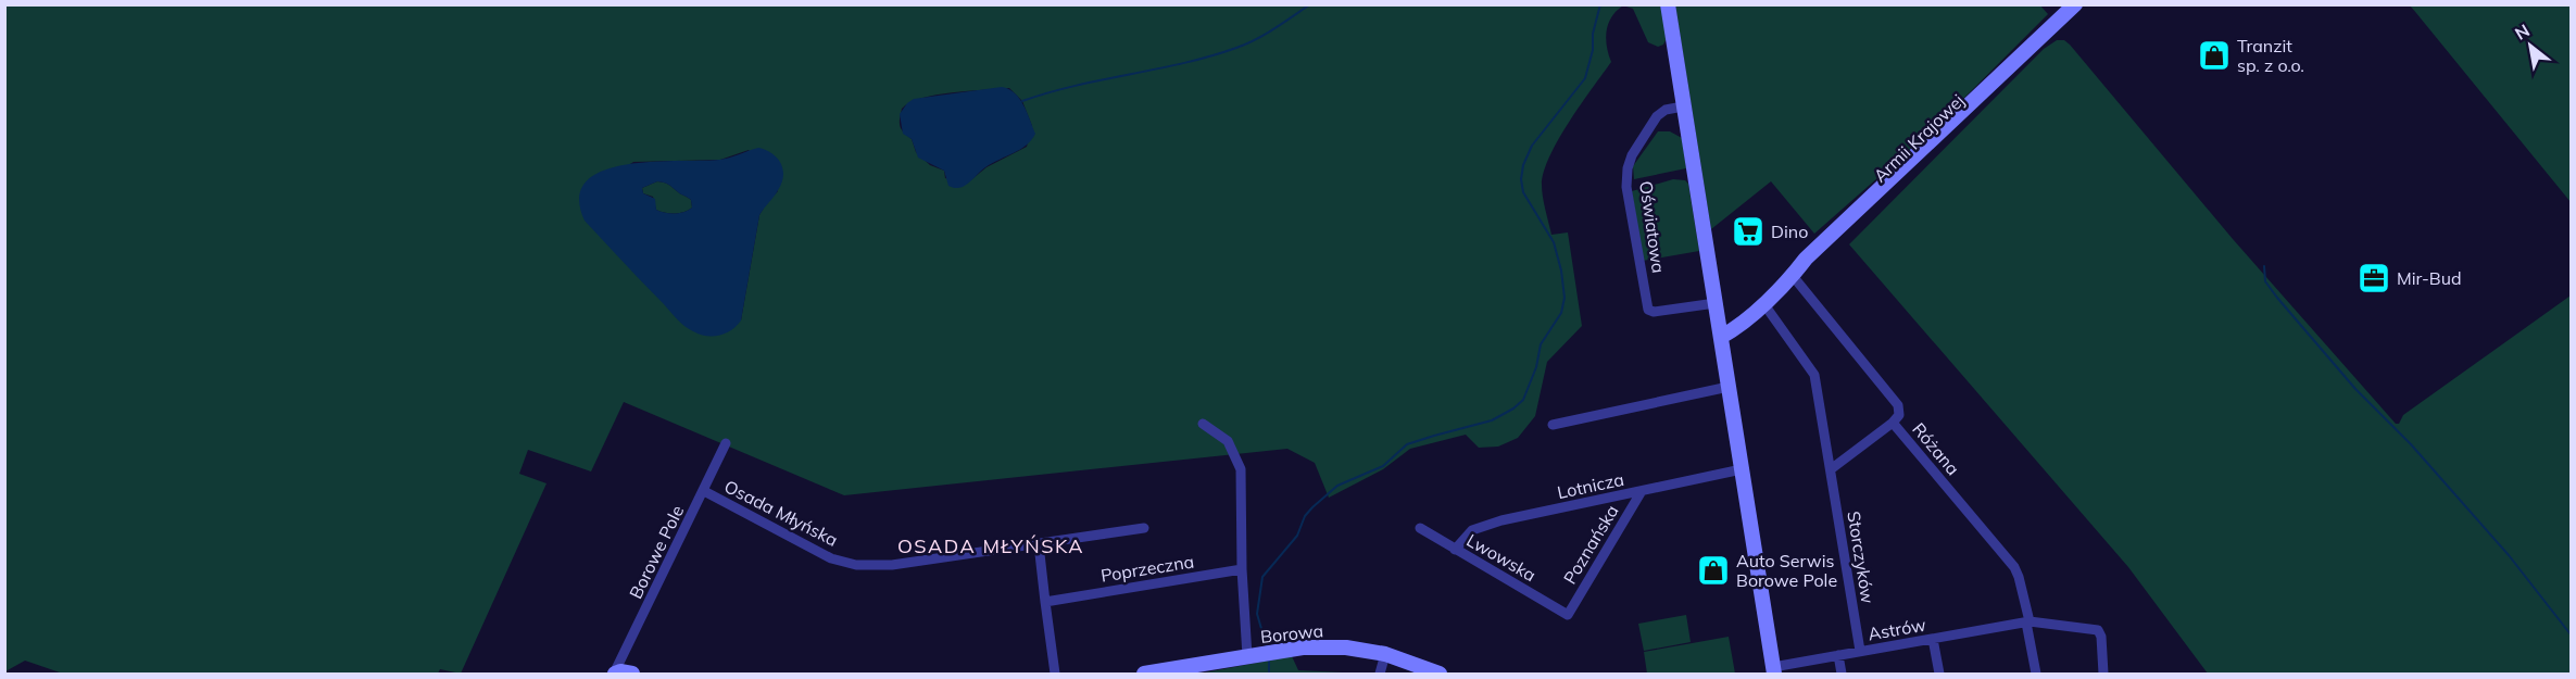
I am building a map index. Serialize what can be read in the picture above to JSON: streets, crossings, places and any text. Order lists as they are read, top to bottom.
{
  "streets": {
    "street": [
      "Armii Krajowej",
      "Oświatowa",
      "Różana",
      "Lotnicza",
      "Osada Młyńska",
      "Poznańska",
      "Borowe Pole",
      "Lwowska",
      "Storczyków",
      "Poprzeczna",
      "Astrów",
      "Borowa"
    ]
  },
  "crossings": [
    ["Armii Krajowej", "Różana"],
    ["Armii Krajowej", "Storczyków"],
    ["Różana", "Astrów"],
    ["Lotnicza", "Poznańska"],
    ["Lotnicza", "Lwowska"],
    ["Osada Młyńska", "Borowe Pole"],
    ["Poznańska", "Lwowska"],
    ["Storczyków", "Astrów"]
  ],
  "districts": ["OSADA MŁYŃSKA"],
  "places": {
    "shop": ["Tranzit sp. z o.o.", "Auto Serwis Borowe Pole"],
    "supermarket": ["Dino"],
    "office": ["Mir-Bud"]
  },
  "north": "top left"
}
